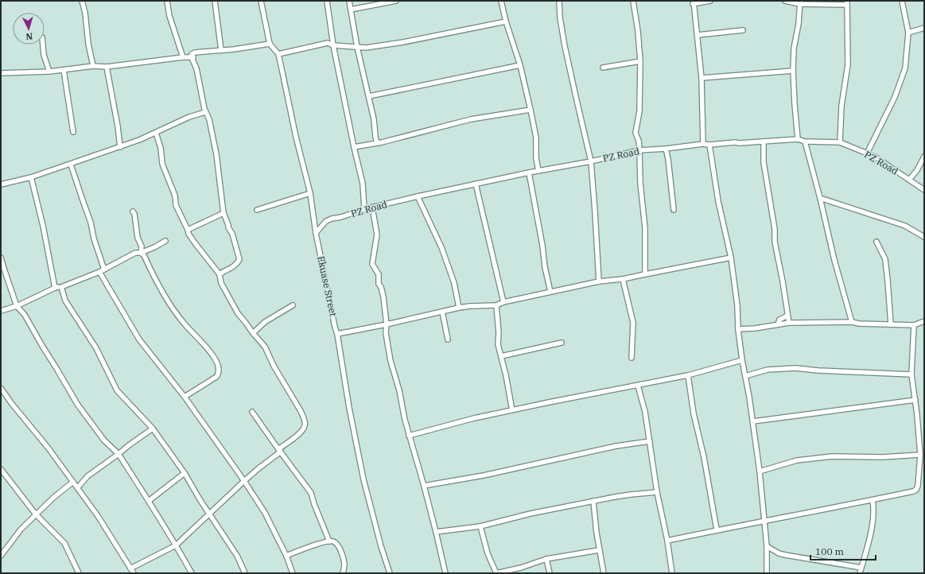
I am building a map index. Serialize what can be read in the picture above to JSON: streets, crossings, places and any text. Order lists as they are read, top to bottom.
{
  "streets": {
    "street": ["PZ Road", "Ekuase Street"]
  },
  "crossings": [
    ["PZ Road", "Ekuase Street"]
  ],
  "scale_bar": "100 m",
  "north": "bottom"
}
